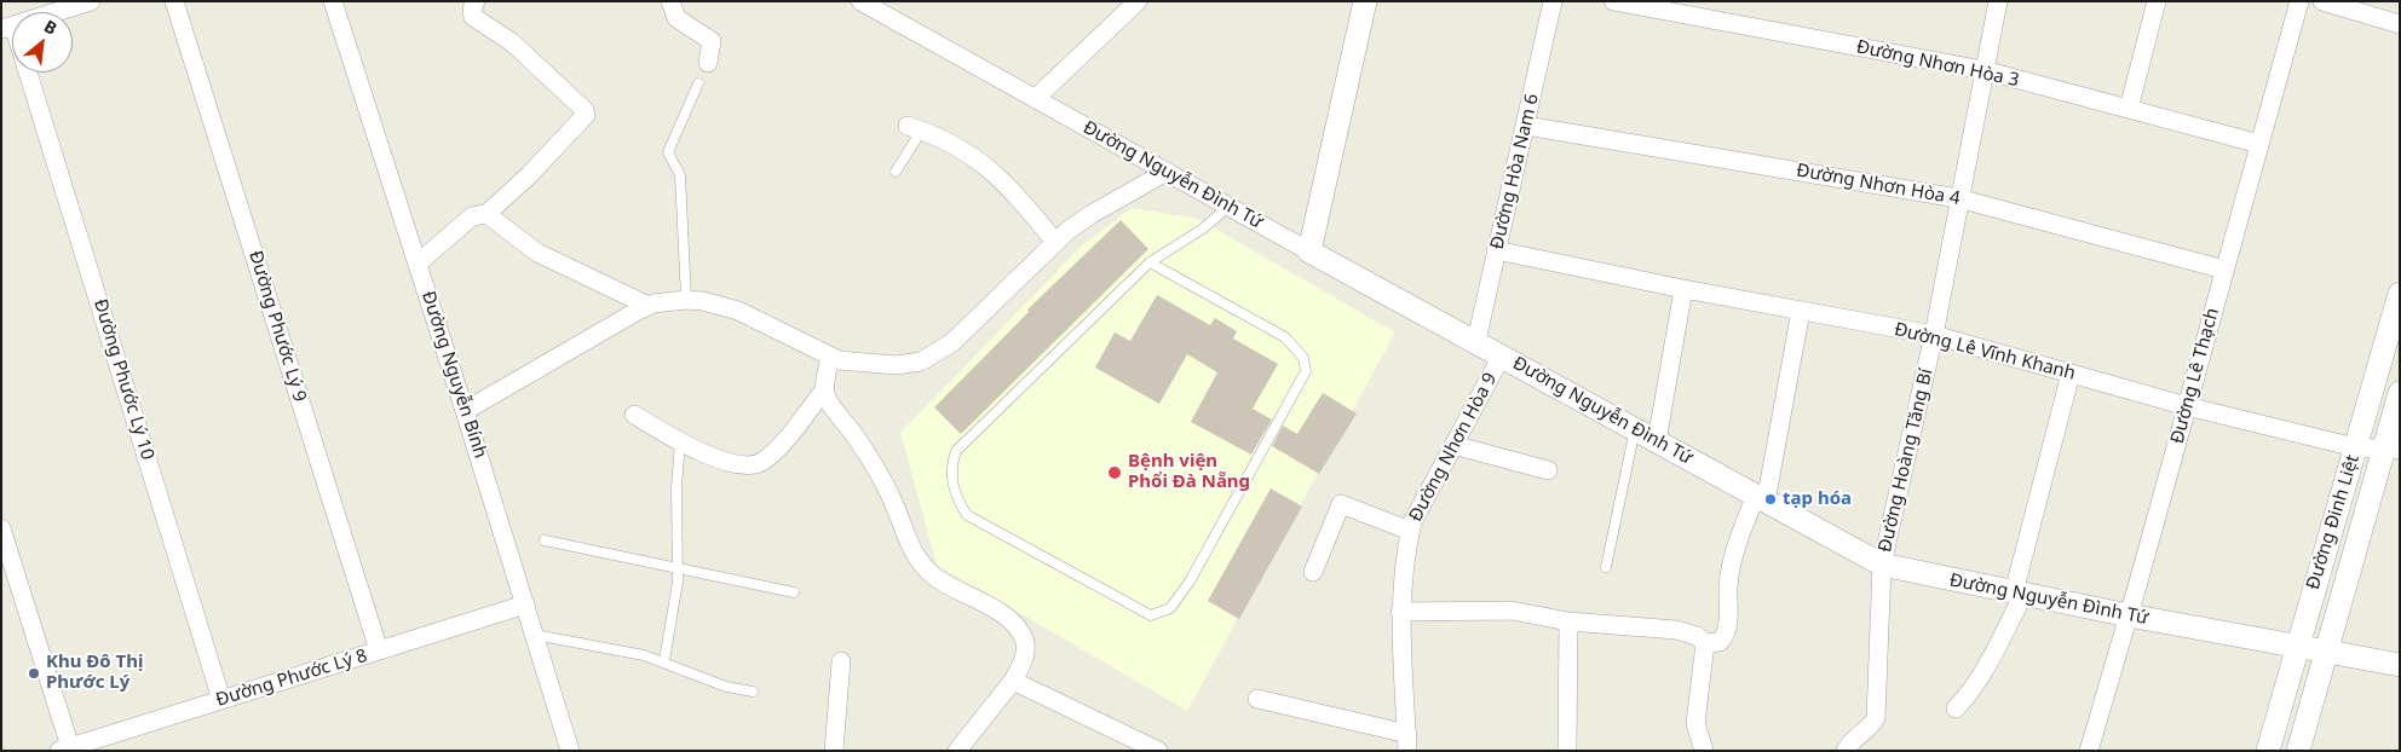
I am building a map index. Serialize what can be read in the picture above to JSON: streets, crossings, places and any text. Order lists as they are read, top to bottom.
{
  "streets": {
    "street": [
      "Đường Nhơn Hòa 3",
      "Đường Hòa Nam 6",
      "Đường Nguyễn Đình Tứ",
      "Đường Nhơn Hòa 4",
      "Đường Phước Lý 9",
      "Đường Lê Vĩnh Khanh",
      "Đường Nguyễn Bính",
      "Đường Lê Thạch",
      "Đường Phước Lý 10",
      "Đường Nhơn Hòa 9",
      "Đường Hoàng Tăng Bí",
      "Đường Đinh Liệt",
      "Đường Phước Lý 8"
    ]
  },
  "crossings": [
    ["Đường Nhơn Hòa 3", "Đường Lê Thạch"],
    ["Đường Nhơn Hòa 3", "Đường Hoàng Tăng Bí"],
    ["Đường Hòa Nam 6", "Đường Nguyễn Đình Tứ"],
    ["Đường Hòa Nam 6", "Đường Nhơn Hòa 4"],
    ["Đường Hòa Nam 6", "Đường Lê Vĩnh Khanh"],
    ["Đường Nguyễn Đình Tứ", "Đường Lê Thạch"],
    ["Đường Nguyễn Đình Tứ", "Đường Nhơn Hòa 9"],
    ["Đường Nguyễn Đình Tứ", "Đường Hoàng Tăng Bí"],
    ["Đường Nguyễn Đình Tứ", "Đường Đinh Liệt"],
    ["Đường Nhơn Hòa 4", "Đường Lê Thạch"],
    ["Đường Nhơn Hòa 4", "Đường Hoàng Tăng Bí"],
    ["Đường Phước Lý 9", "Đường Phước Lý 8"],
    ["Đường Lê Vĩnh Khanh", "Đường Lê Thạch"],
    ["Đường Lê Vĩnh Khanh", "Đường Hoàng Tăng Bí"],
    ["Đường Lê Vĩnh Khanh", "Đường Đinh Liệt"],
    ["Đường Nguyễn Bính", "Đường Phước Lý 8"],
    ["Đường Phước Lý 10", "Đường Phước Lý 8"]
  ],
  "places": ["Bệnh viện Phổi Đà Nẵng", "tạp hóa", "Khu Đô Thị Phước Lý"],
  "north": "top right"
}
